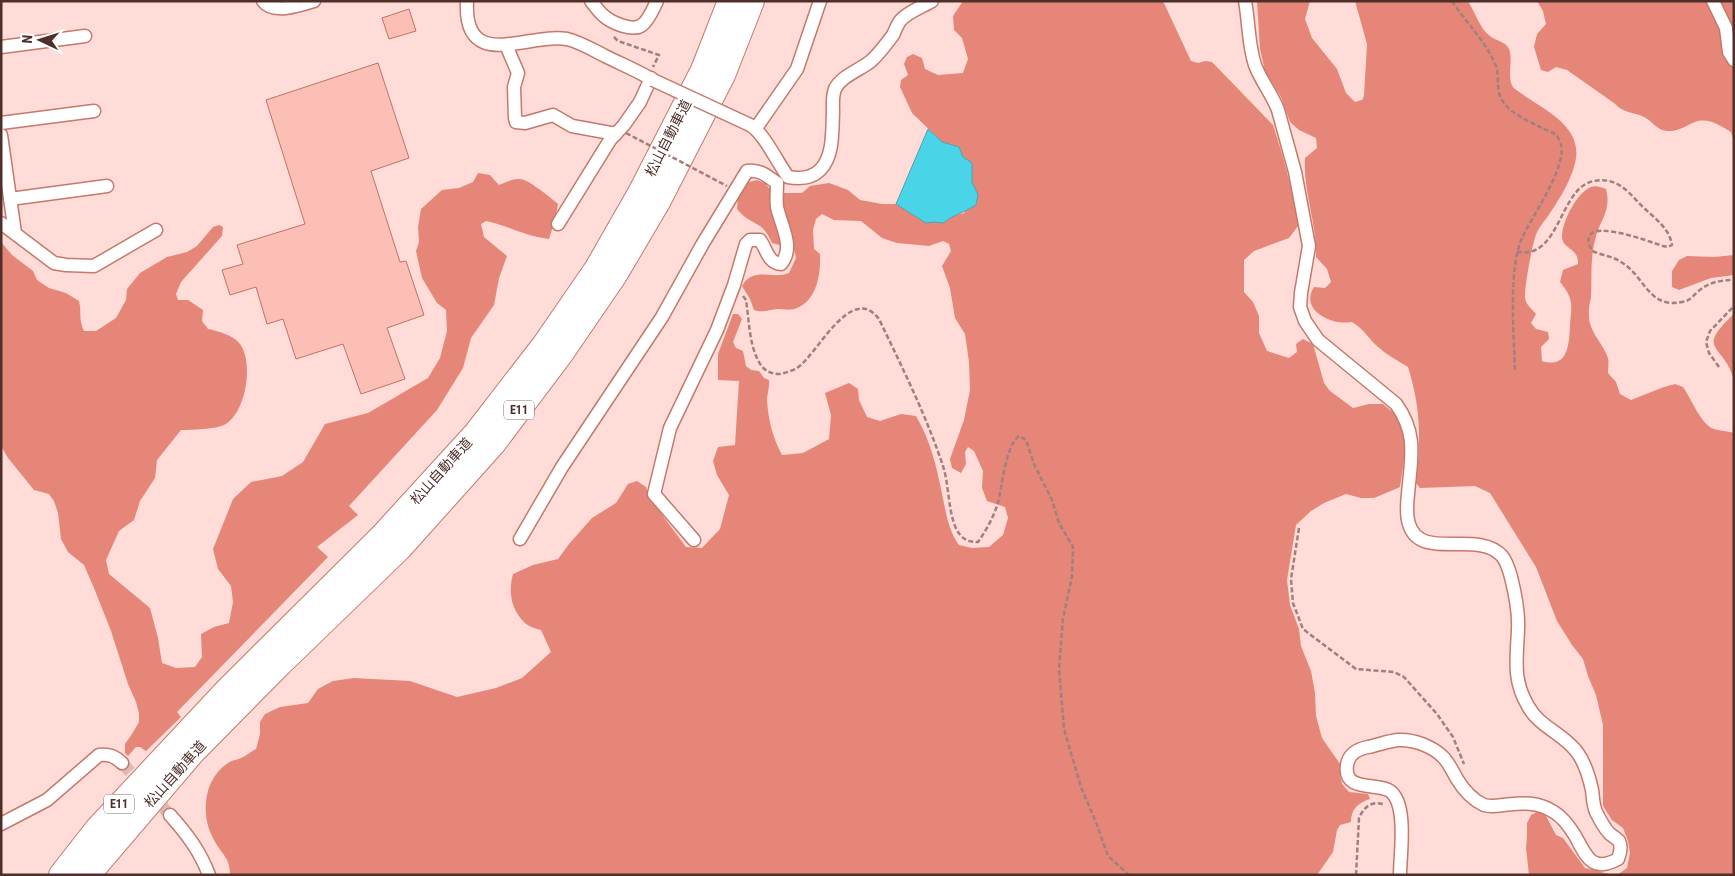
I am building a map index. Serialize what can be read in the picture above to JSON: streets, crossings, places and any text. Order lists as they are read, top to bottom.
{
  "streets": {
    "highway": ["松山自動車道", "E11"]
  },
  "north": "left"
}
